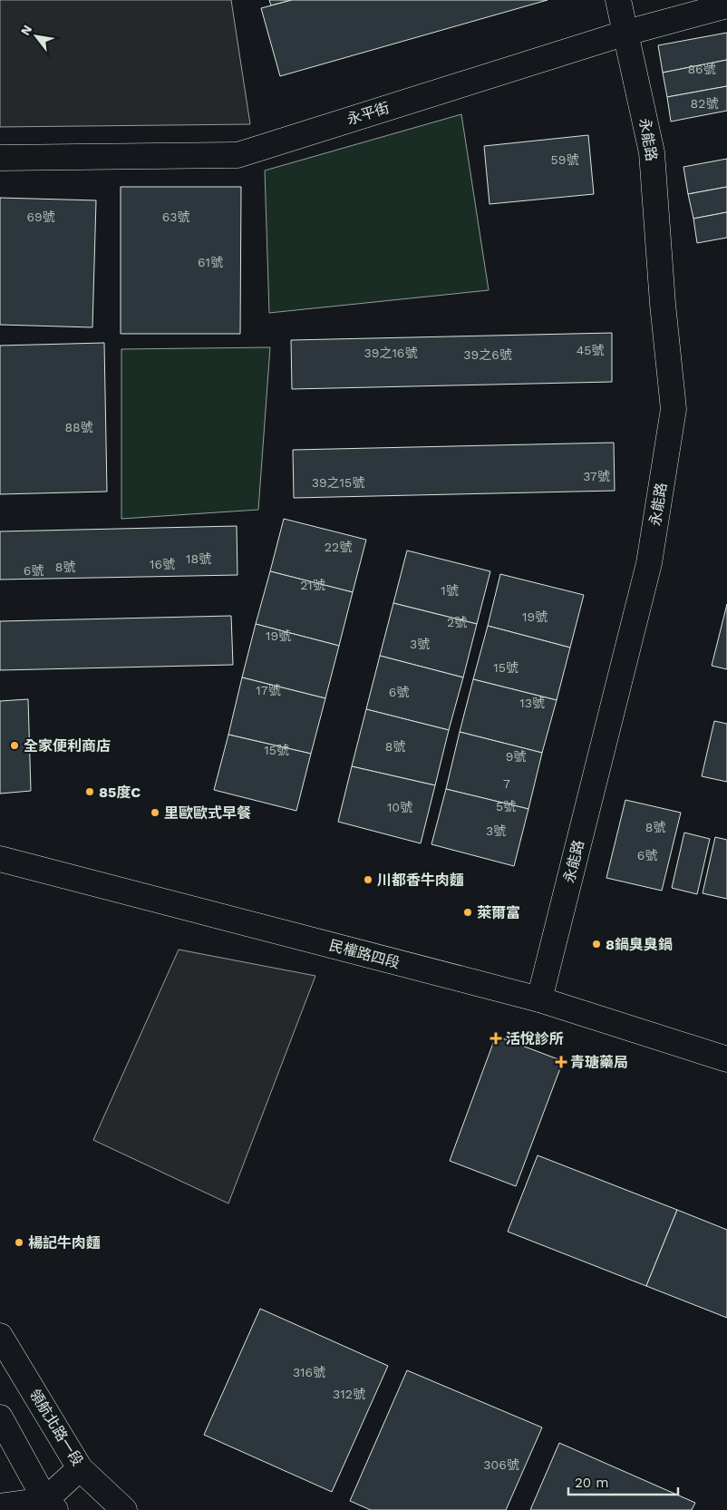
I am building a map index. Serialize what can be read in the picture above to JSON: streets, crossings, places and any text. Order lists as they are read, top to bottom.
{
  "streets": {
    "street": [
      "永平街",
      "永能路",
      "民權路四段",
      "領航北路一段"
    ]
  },
  "crossings": [
    ["永平街", "永能路"],
    ["永能路", "民權路四段"]
  ],
  "places": {
    "other": [
      "全家便利商店",
      "85度C",
      "里歐歐式早餐",
      "川都香牛肉麵",
      "萊爾富",
      "8鍋臭臭鍋",
      "楊記牛肉麵"
    ],
    "health": ["活悅診所", "青瑭藥局"]
  },
  "house_numbers": [
    "86號",
    "82號",
    "59號",
    "69號",
    "63號",
    "61號",
    "45號",
    "39之16號",
    "39之6號",
    "88號",
    "37號",
    "39之15號",
    "22號",
    "18號",
    "16號",
    "8號",
    "6號",
    "21號",
    "1號",
    "19號",
    "2號",
    "19號",
    "3號",
    "15號",
    "17號",
    "6號",
    "13號",
    "8號",
    "15號",
    "9號",
    "7",
    "5號",
    "10號",
    "8號",
    "3號",
    "6號",
    "316號",
    "312號",
    "306號"
  ],
  "scale_bar": "20 m",
  "north": "top left"
}
